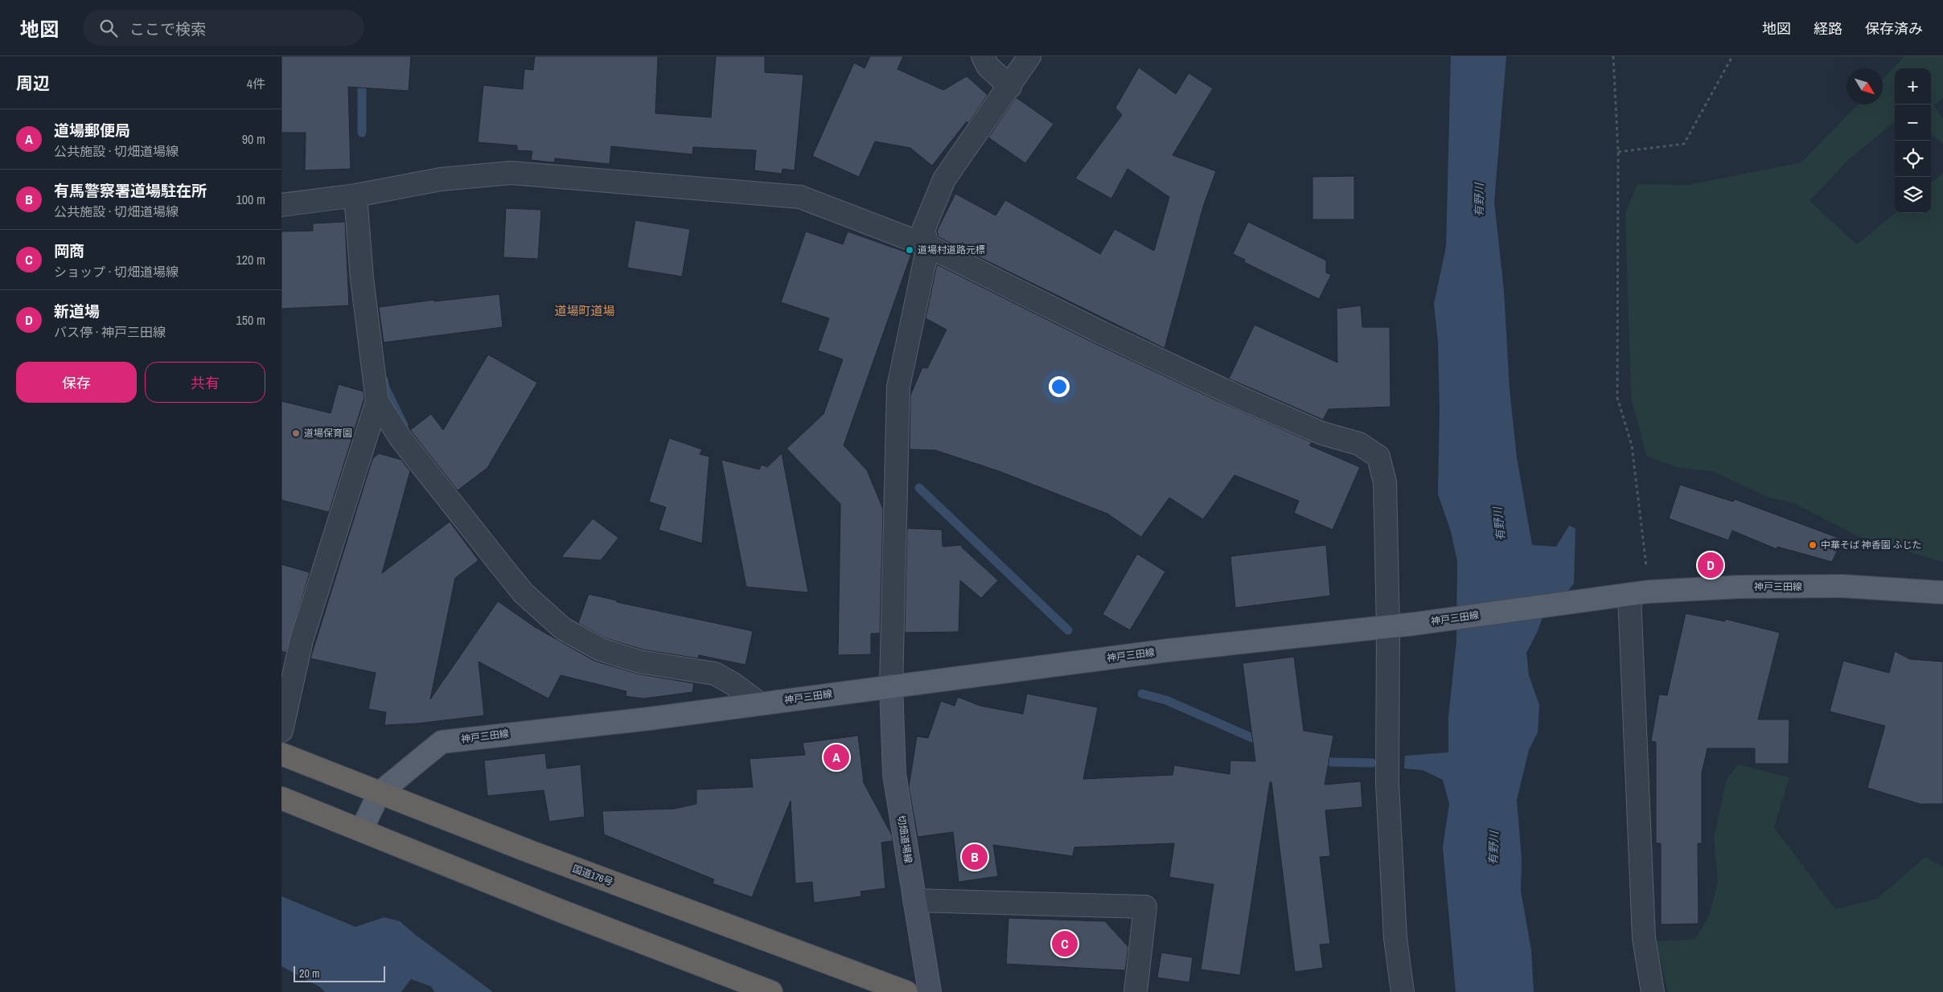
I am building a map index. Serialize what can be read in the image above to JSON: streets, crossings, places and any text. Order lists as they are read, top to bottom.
{
  "streets": {
    "highway": ["国道176号"],
    "main road": ["神戸三田線", "切畑道場線"]
  },
  "crossings": [
    ["神戸三田線", "切畑道場線"],
    ["神戸三田線", "国道176号"]
  ],
  "districts": ["道場町道場"],
  "water": ["有野川"],
  "places": ["道場村道路元標", "道場保育園", "中華そば 神香園 ふじた"],
  "scale_bar": "20 m",
  "north": "bottom right",
  "page": {
    "header": "地図",
    "search": "ここで検索",
    "nav": ["地図", "経路", "保存済み"],
    "heading": ["周辺", "4件"],
    "map_buttons": ["+", "−"],
    "list": [
      {
        "mark": "A",
        "name": "道場郵便局",
        "note": "公共施設 · 切畑道場線",
        "value": "90 m"
      },
      {
        "mark": "B",
        "name": "有馬警察署道場駐在所",
        "note": "公共施設 · 切畑道場線",
        "value": "100 m"
      },
      {
        "mark": "C",
        "name": "岡商",
        "note": "ショップ · 切畑道場線",
        "value": "120 m"
      },
      {
        "mark": "D",
        "name": "新道場",
        "note": "バス停 · 神戸三田線",
        "value": "150 m"
      }
    ],
    "buttons": ["保存", "共有"],
    "pins": [
      "D",
      "A",
      "B",
      "C"
    ],
    "scale": "20 m"
  }
}
